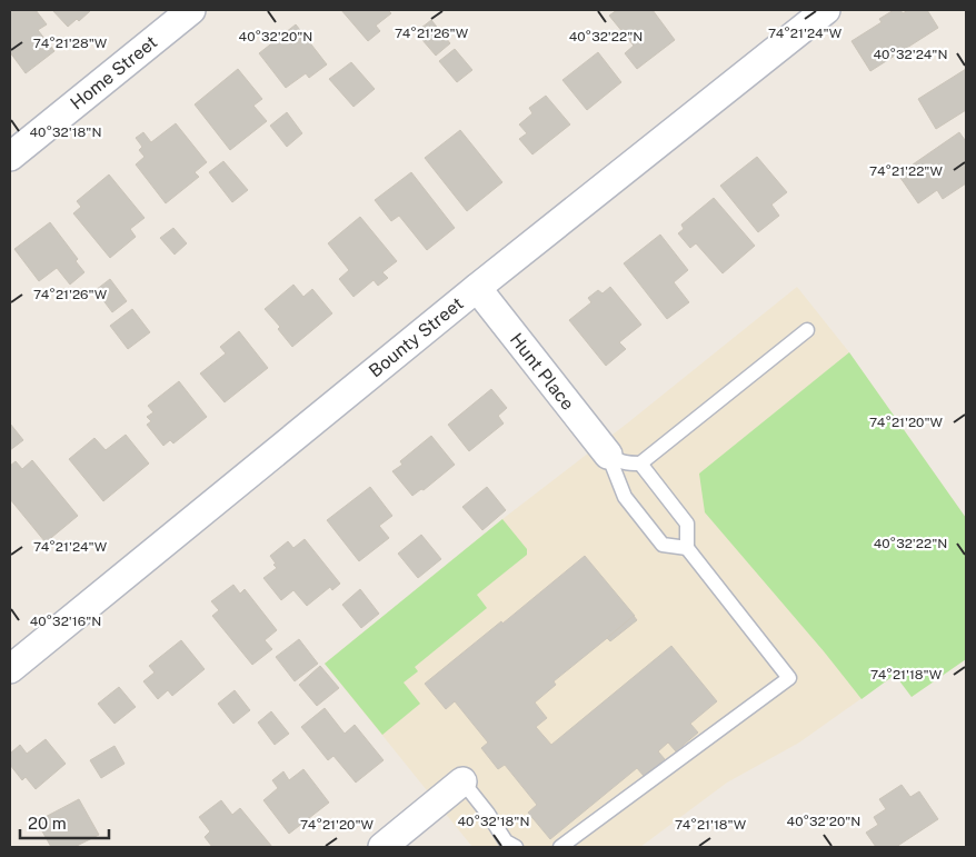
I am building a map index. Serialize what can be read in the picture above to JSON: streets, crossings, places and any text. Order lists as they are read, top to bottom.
{
  "streets": {
    "street": ["Home Street", "Bounty Street", "Hunt Place"]
  },
  "crossings": [
    ["Bounty Street", "Hunt Place"]
  ],
  "scale_bar": "20 m",
  "coordinates": [
    "74°21'26\"W",
    "74°21'24\"W",
    "40°32'20\"N",
    "40°32'22\"N",
    "74°21'28\"W",
    "40°32'24\"N",
    "40°32'18\"N",
    "74°21'22\"W",
    "74°21'20\"W",
    "40°32'16\"N",
    "74°21'18\"W"
  ]
}
